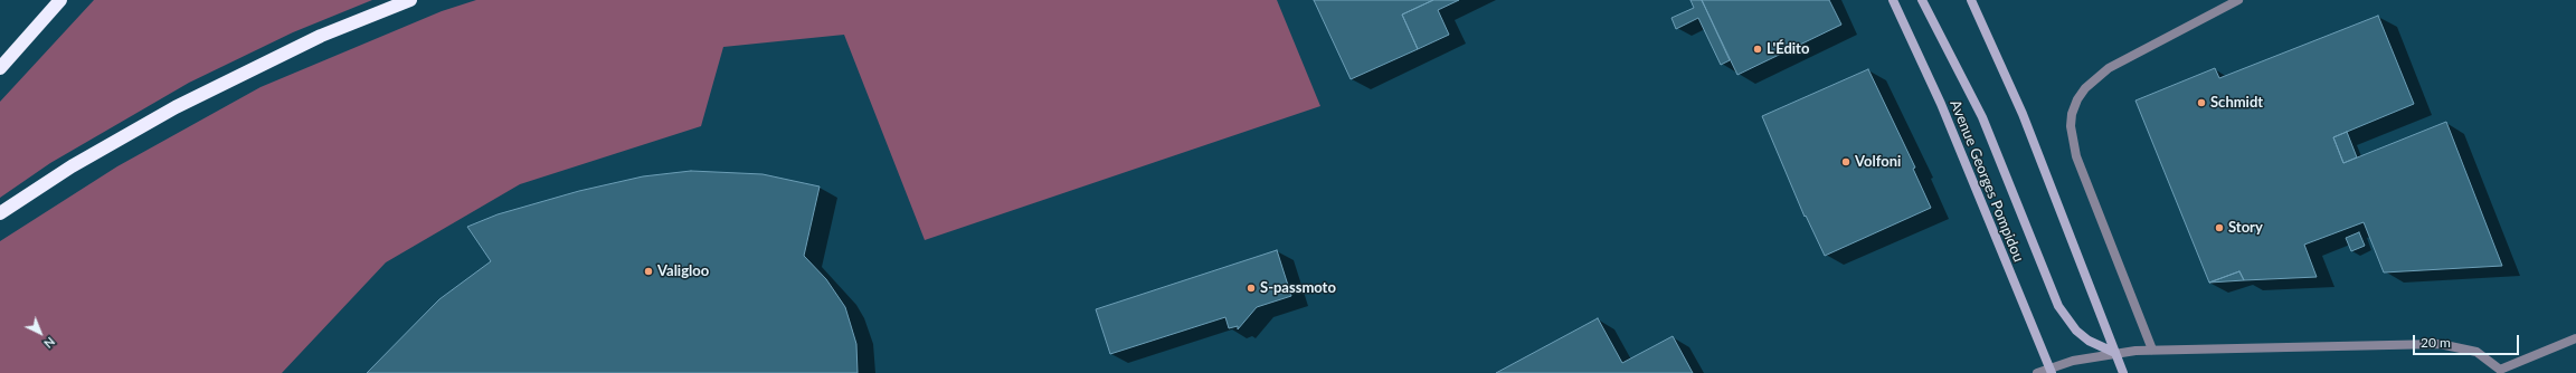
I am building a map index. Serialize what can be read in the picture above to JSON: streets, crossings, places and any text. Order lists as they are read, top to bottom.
{
  "streets": {
    "main road": ["Avenue Georges Pompidou"]
  },
  "places": [
    "L'Édito",
    "Schmidt",
    "Volfoni",
    "Story",
    "Valigloo",
    "S-passmoto"
  ],
  "scale_bar": "20 m",
  "north": "bottom right"
}
